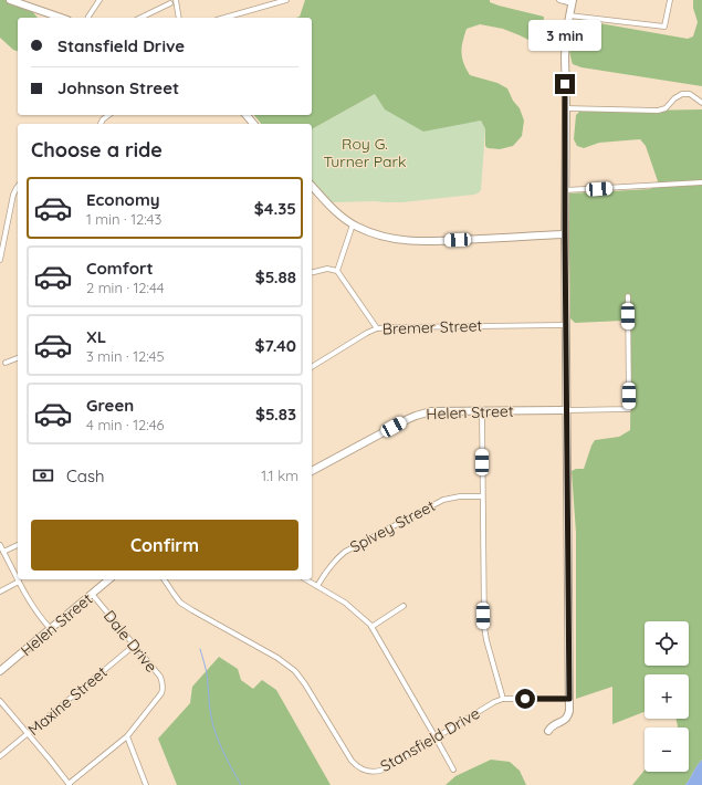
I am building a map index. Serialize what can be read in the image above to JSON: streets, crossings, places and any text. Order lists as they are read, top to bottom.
{
  "streets": {
    "street": [
      "Bremer Street",
      "Helen Street",
      "Spivey Street",
      "Dale Drive",
      "Maxine Street",
      "Stansfield Drive"
    ]
  },
  "crossings": [
    ["Helen Street", "Dale Drive"],
    ["Dale Drive", "Maxine Street"]
  ],
  "parks": ["Roy G. Turner Park"],
  "page": {
    "banner": ["Stansfield Drive", "Johnson Street"],
    "bubble": "3 min",
    "heading": "Choose a ride",
    "list": [
      {
        "name": "Economy",
        "note": "1 min · 12:43",
        "value": "$4.35"
      },
      {
        "name": "Comfort",
        "note": "2 min · 12:44",
        "value": "$5.88"
      },
      {
        "name": "XL",
        "note": "3 min · 12:45",
        "value": "$7.40"
      },
      {
        "name": "Green",
        "note": "4 min · 12:46",
        "value": "$5.83"
      }
    ],
    "pay": ["Cash", "1.1 km"],
    "buttons": "Confirm",
    "map_buttons": ["+", "−"]
  }
}
